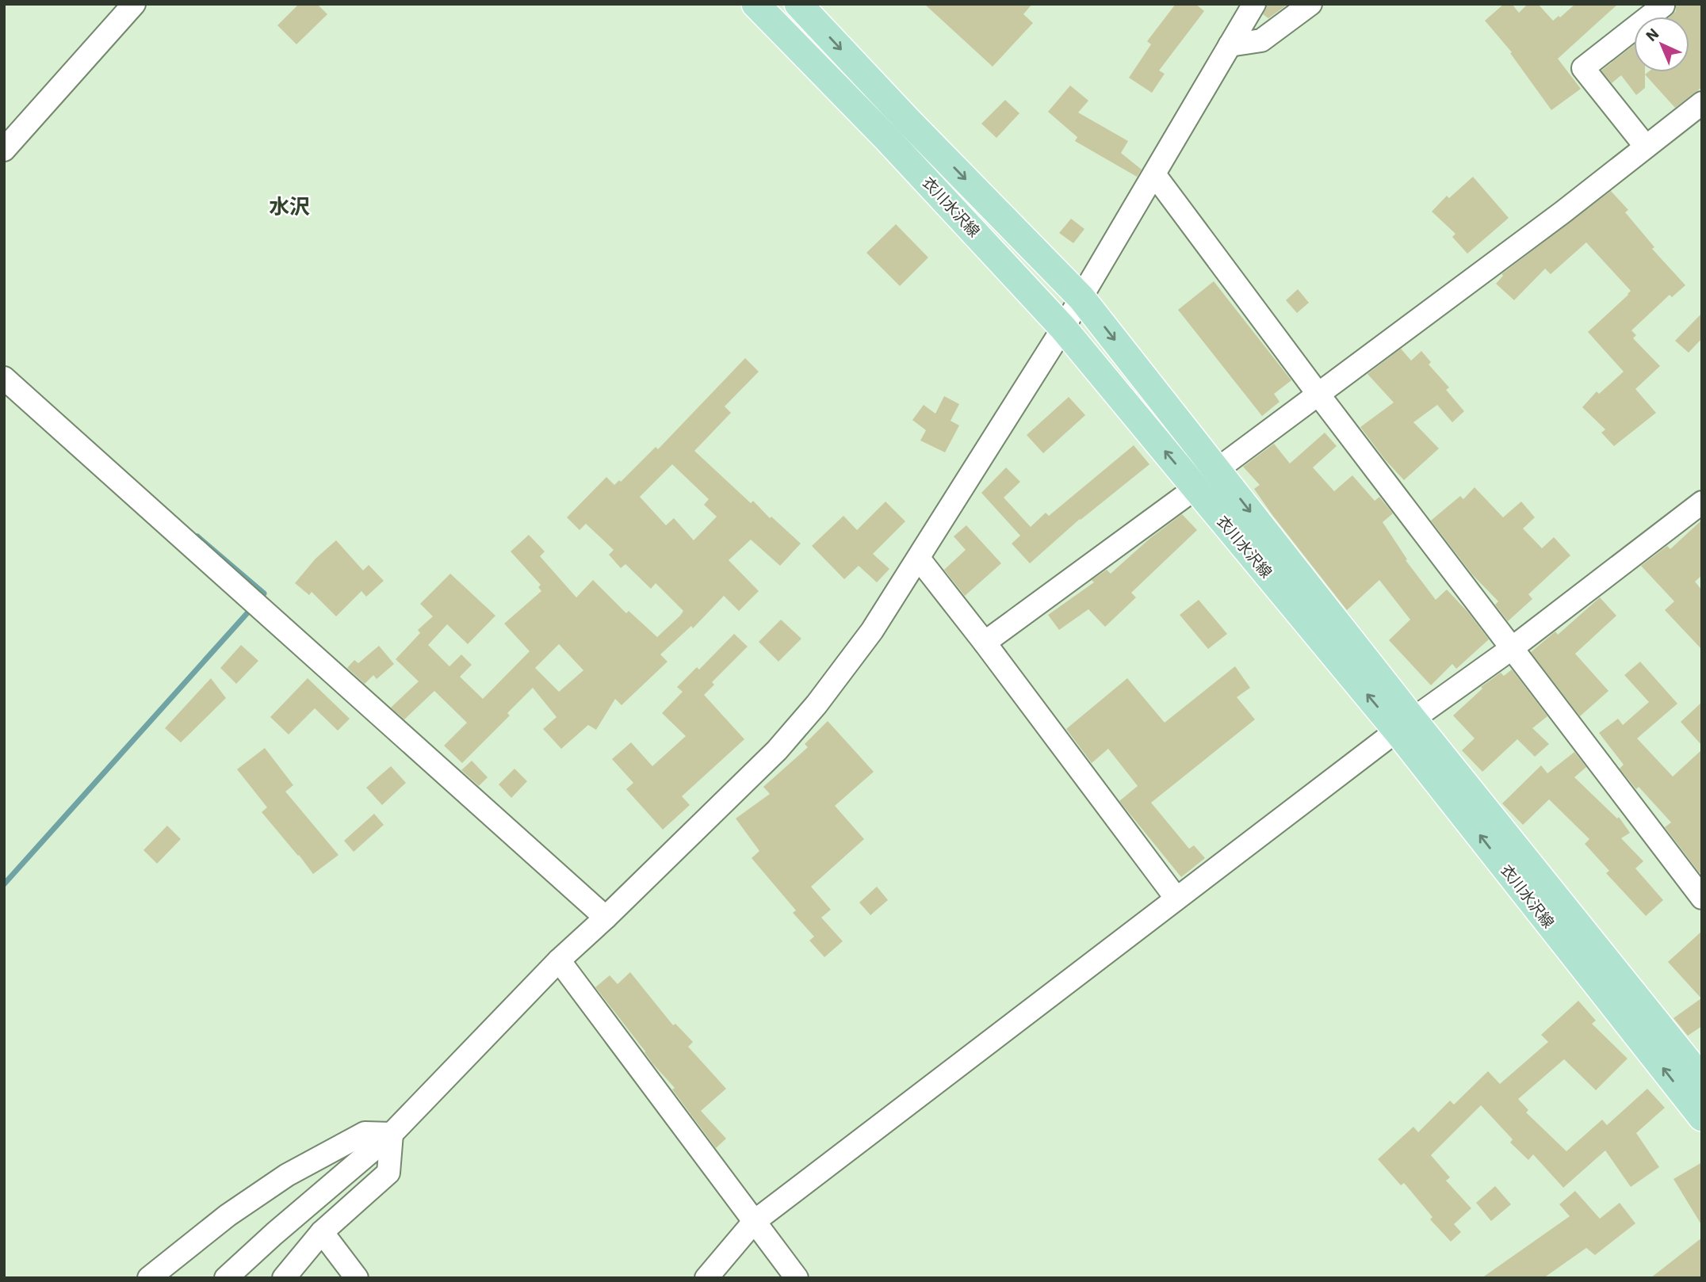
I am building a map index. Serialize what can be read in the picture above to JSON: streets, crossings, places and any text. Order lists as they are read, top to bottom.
{
  "streets": {
    "main road": ["衣川水沢線"]
  },
  "districts": ["水沢"],
  "north": "top left"
}
